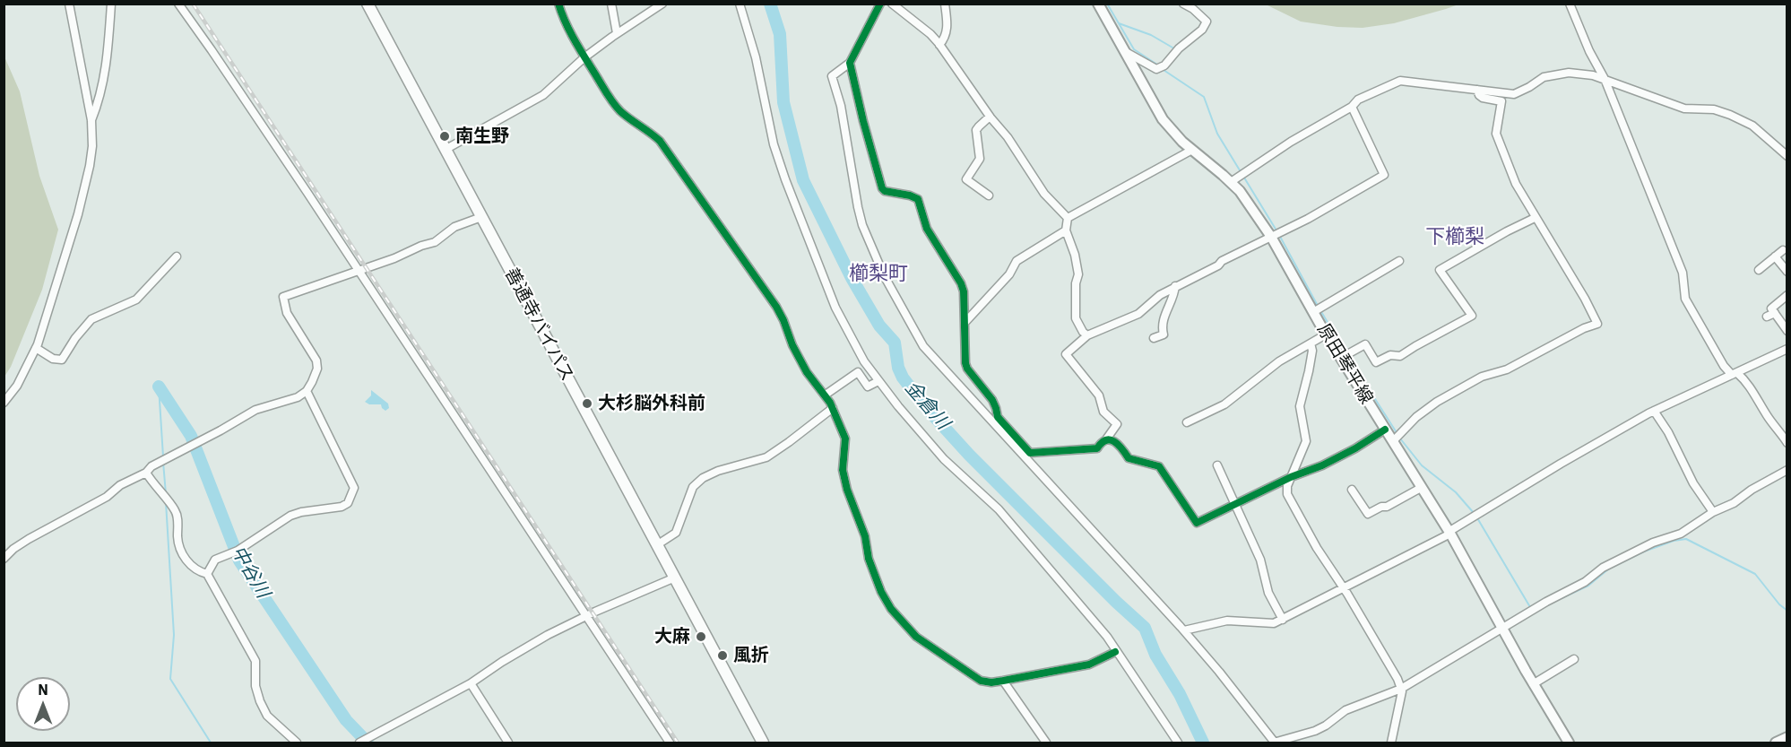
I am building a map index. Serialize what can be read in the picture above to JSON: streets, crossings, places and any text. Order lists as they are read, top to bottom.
{
  "streets": {
    "highway": ["善通寺バイパス"],
    "main road": ["原田琴平線"]
  },
  "districts": ["下櫛梨", "櫛梨町"],
  "water": ["金倉川", "中谷川"],
  "places": [
    "南生野",
    "大杉脳外科前",
    "大麻",
    "風折"
  ],
  "north": "top"
}
